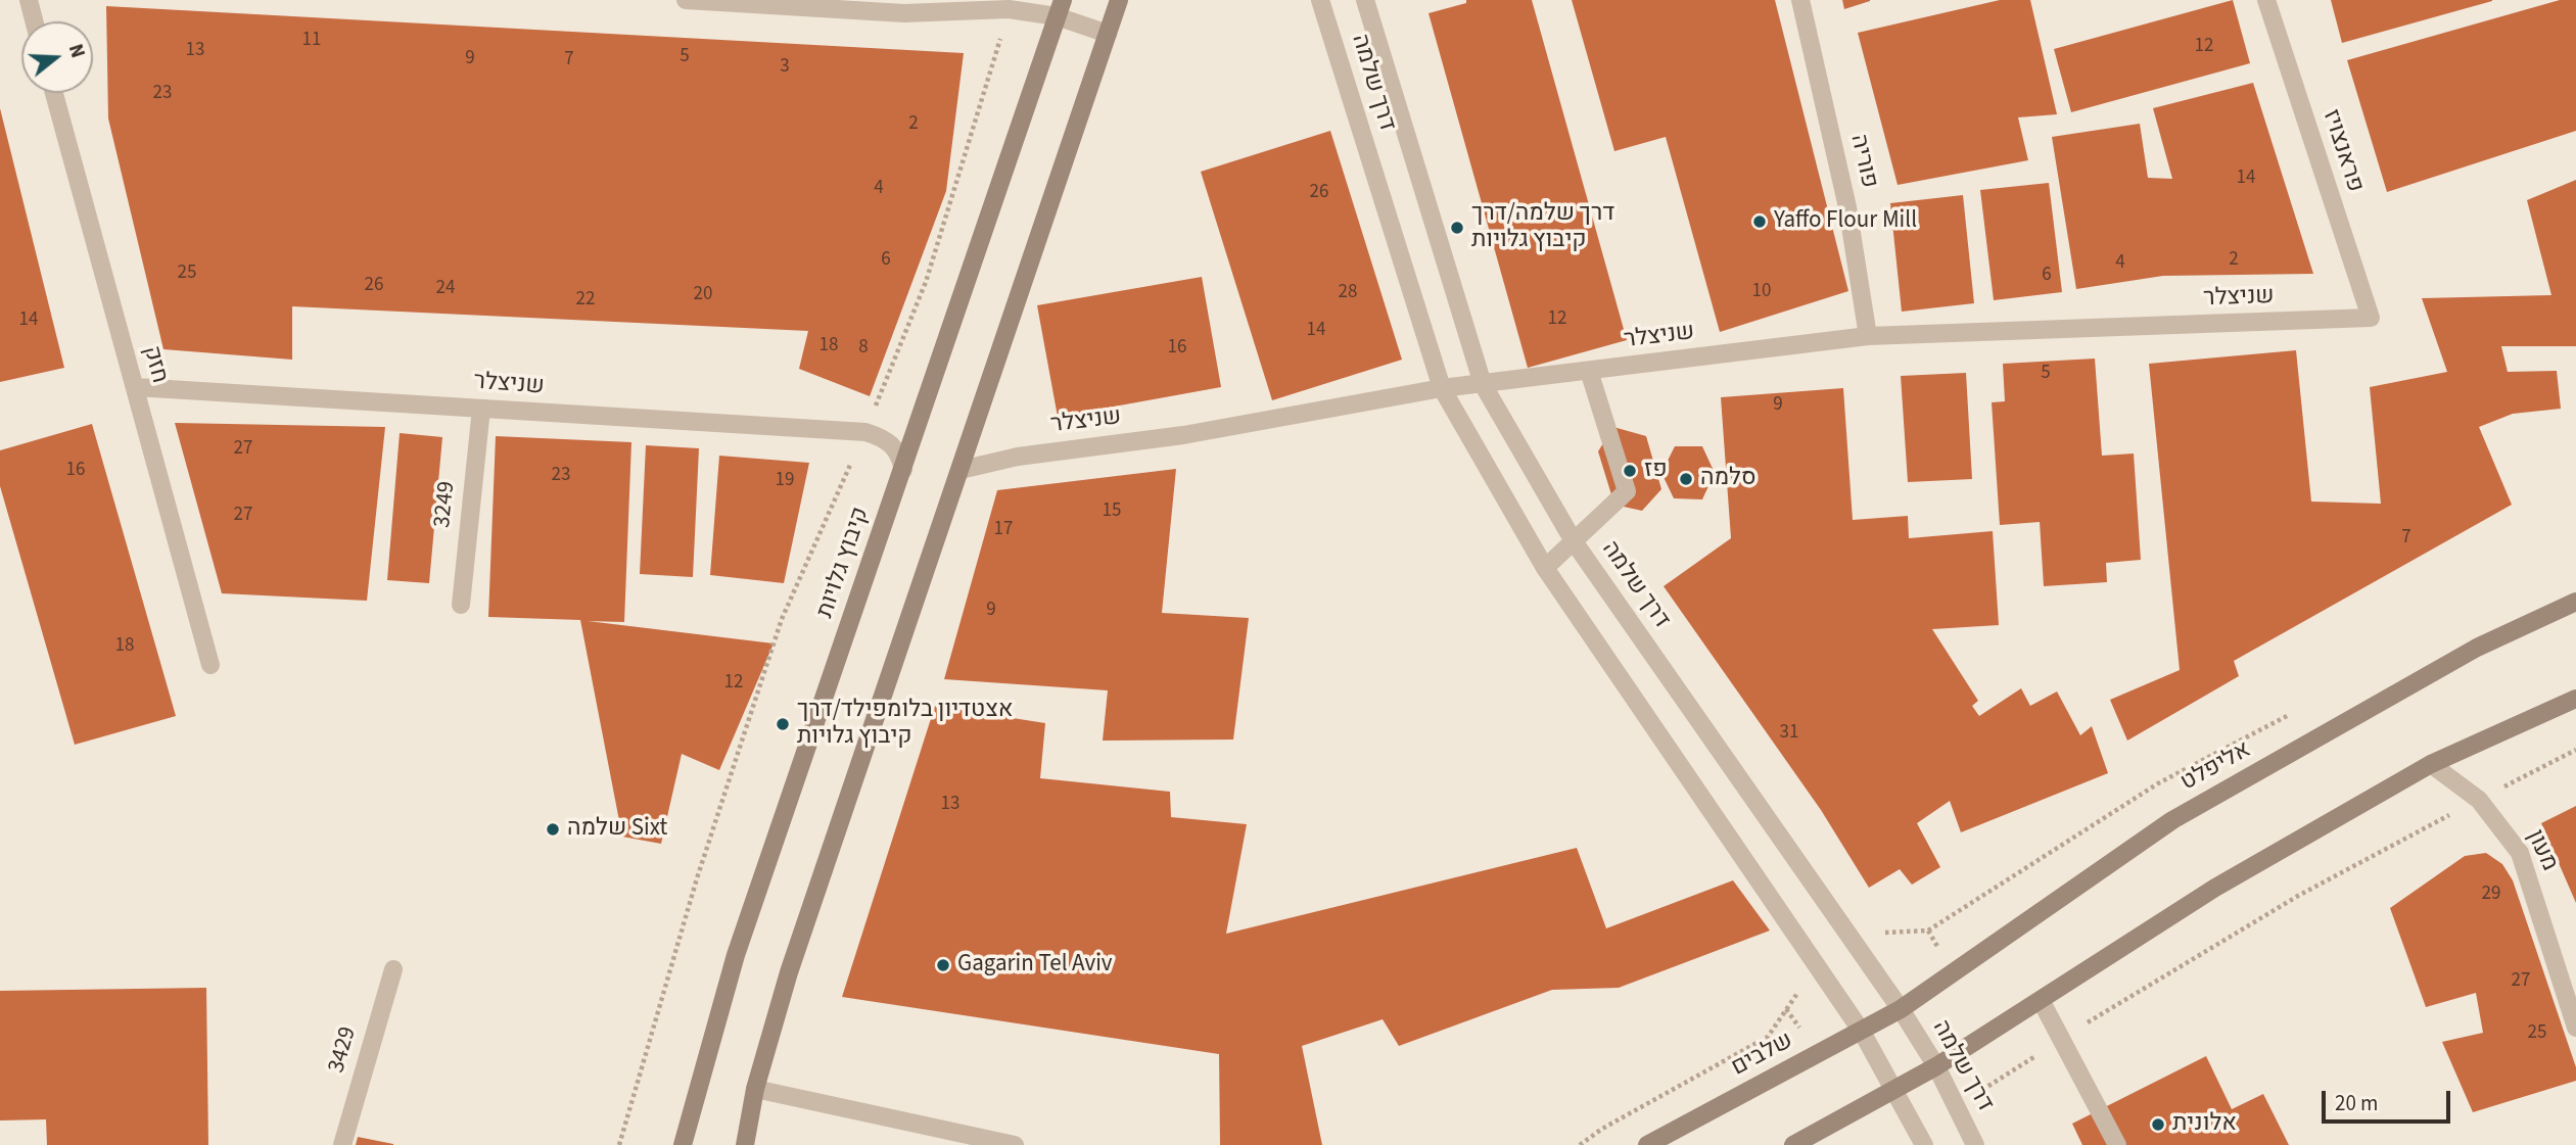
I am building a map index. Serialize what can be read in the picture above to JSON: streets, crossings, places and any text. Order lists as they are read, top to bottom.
{
  "streets": {
    "main road": ["קיבוץ גלויות", "אליפלט", "שלבים"],
    "street": [
      "דרך שלמה",
      "פראנצויז",
      "פוריה",
      "שניצלר",
      "חזק",
      "3249",
      "מעון",
      "3429"
    ]
  },
  "crossings": [
    ["דרך שלמה", "שניצלר"],
    ["דרך שלמה", "אליפלט"],
    ["דרך שלמה", "שלבים"],
    ["פראנצויז", "שניצלר"],
    ["פוריה", "שניצלר"],
    ["שניצלר", "חזק"],
    ["שניצלר", "3249"],
    ["שניצלר", "קיבוץ גלויות"],
    ["אליפלט", "שלבים"]
  ],
  "places": [
    "Yaffo Flour Mill",
    "דרך שלמה/דרך קיבוץ גלויות",
    "פז",
    "סלמה",
    "אצטדיון בלומפילד/דרך קיבוץ גלויות",
    "שלמה Sixt",
    "Gagarin Tel Aviv",
    "אלונית"
  ],
  "house_numbers": [
    "11",
    "12",
    "13",
    "5",
    "9",
    "7",
    "3",
    "23",
    "2",
    "14",
    "4",
    "26",
    "6",
    "2",
    "4",
    "25",
    "6",
    "26",
    "24",
    "10",
    "28",
    "20",
    "22",
    "12",
    "14",
    "14",
    "18",
    "8",
    "16",
    "5",
    "9",
    "27",
    "16",
    "23",
    "19",
    "15",
    "27",
    "17",
    "7",
    "9",
    "18",
    "12",
    "31",
    "13",
    "29",
    "27",
    "25"
  ],
  "scale_bar": "20 m",
  "north": "right"
}
